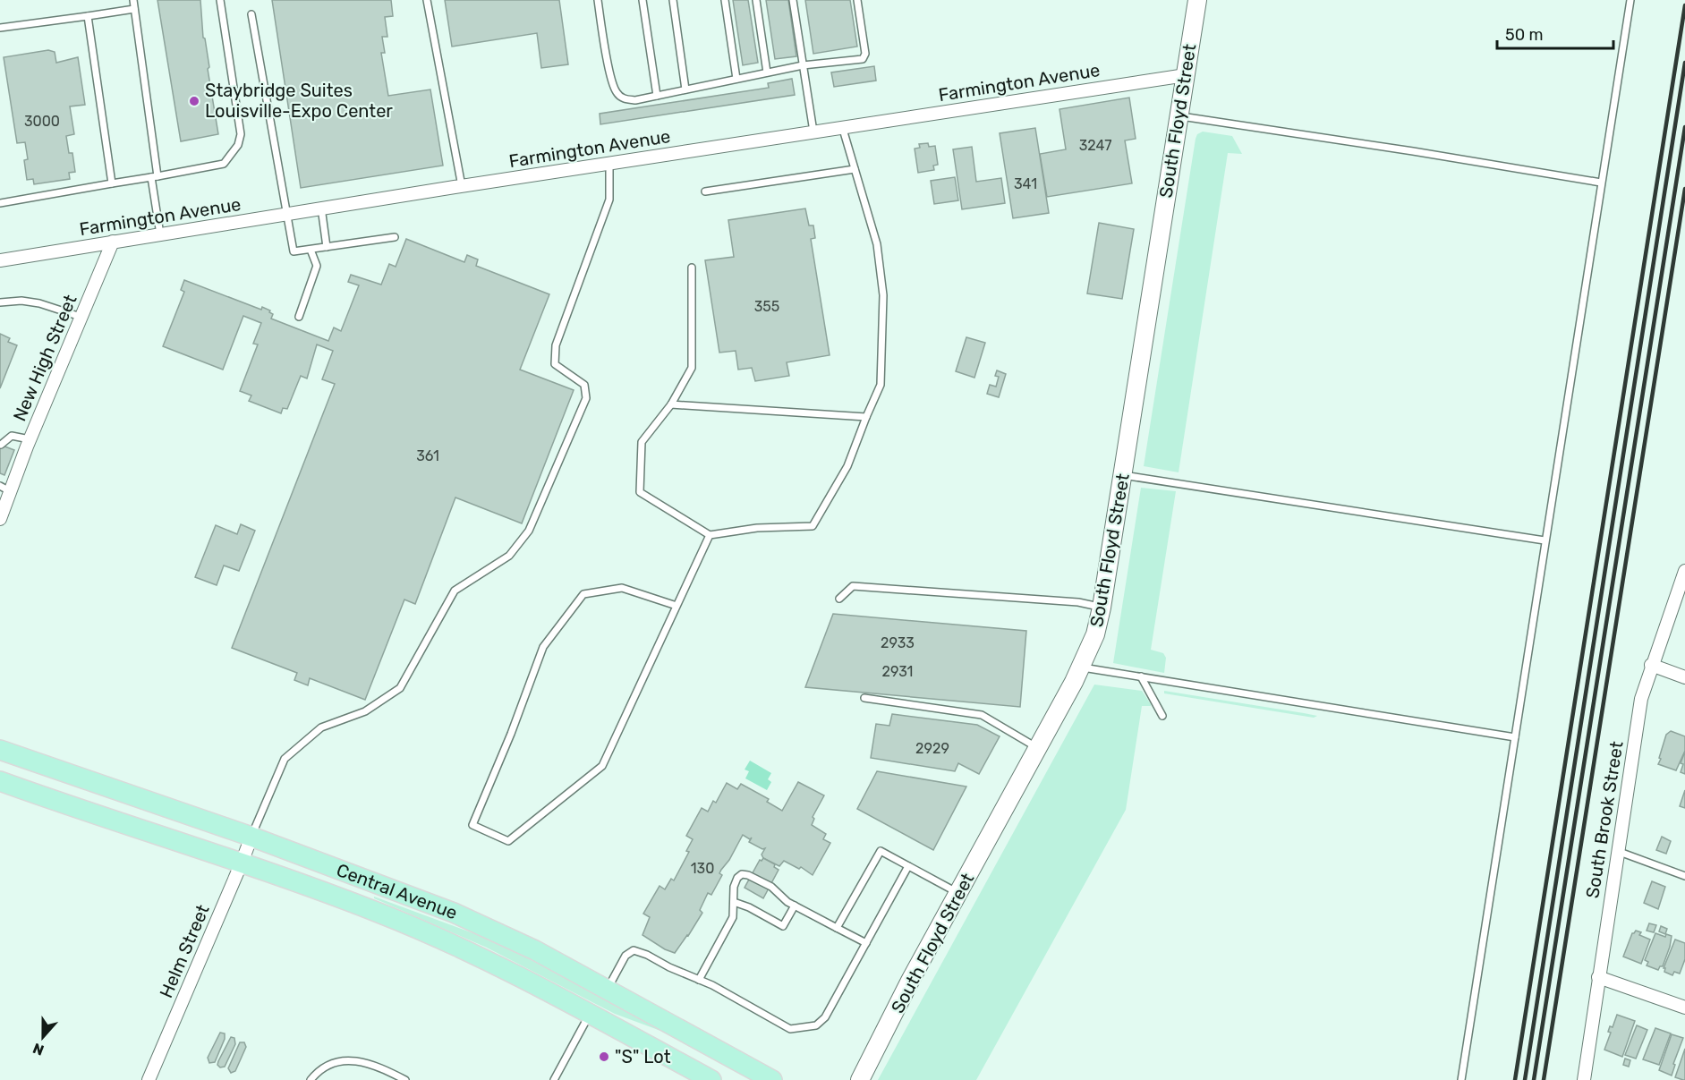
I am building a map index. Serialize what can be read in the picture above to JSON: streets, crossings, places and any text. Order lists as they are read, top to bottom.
{
  "streets": {
    "main road": ["Central Avenue"],
    "street": [
      "Farmington Avenue",
      "South Floyd Street",
      "New High Street",
      "South Brook Street",
      "Helm Street"
    ]
  },
  "crossings": [
    ["Farmington Avenue", "South Floyd Street"],
    ["Farmington Avenue", "New High Street"],
    ["Central Avenue", "Helm Street"]
  ],
  "places": ["Staybridge Suites Louisville-Expo Center", "\"S\" Lot"],
  "house_numbers": [
    "3000",
    "3247",
    "341",
    "355",
    "361",
    "2933",
    "2931",
    "2929",
    "130"
  ],
  "scale_bar": "50 m",
  "north": "bottom"
}
